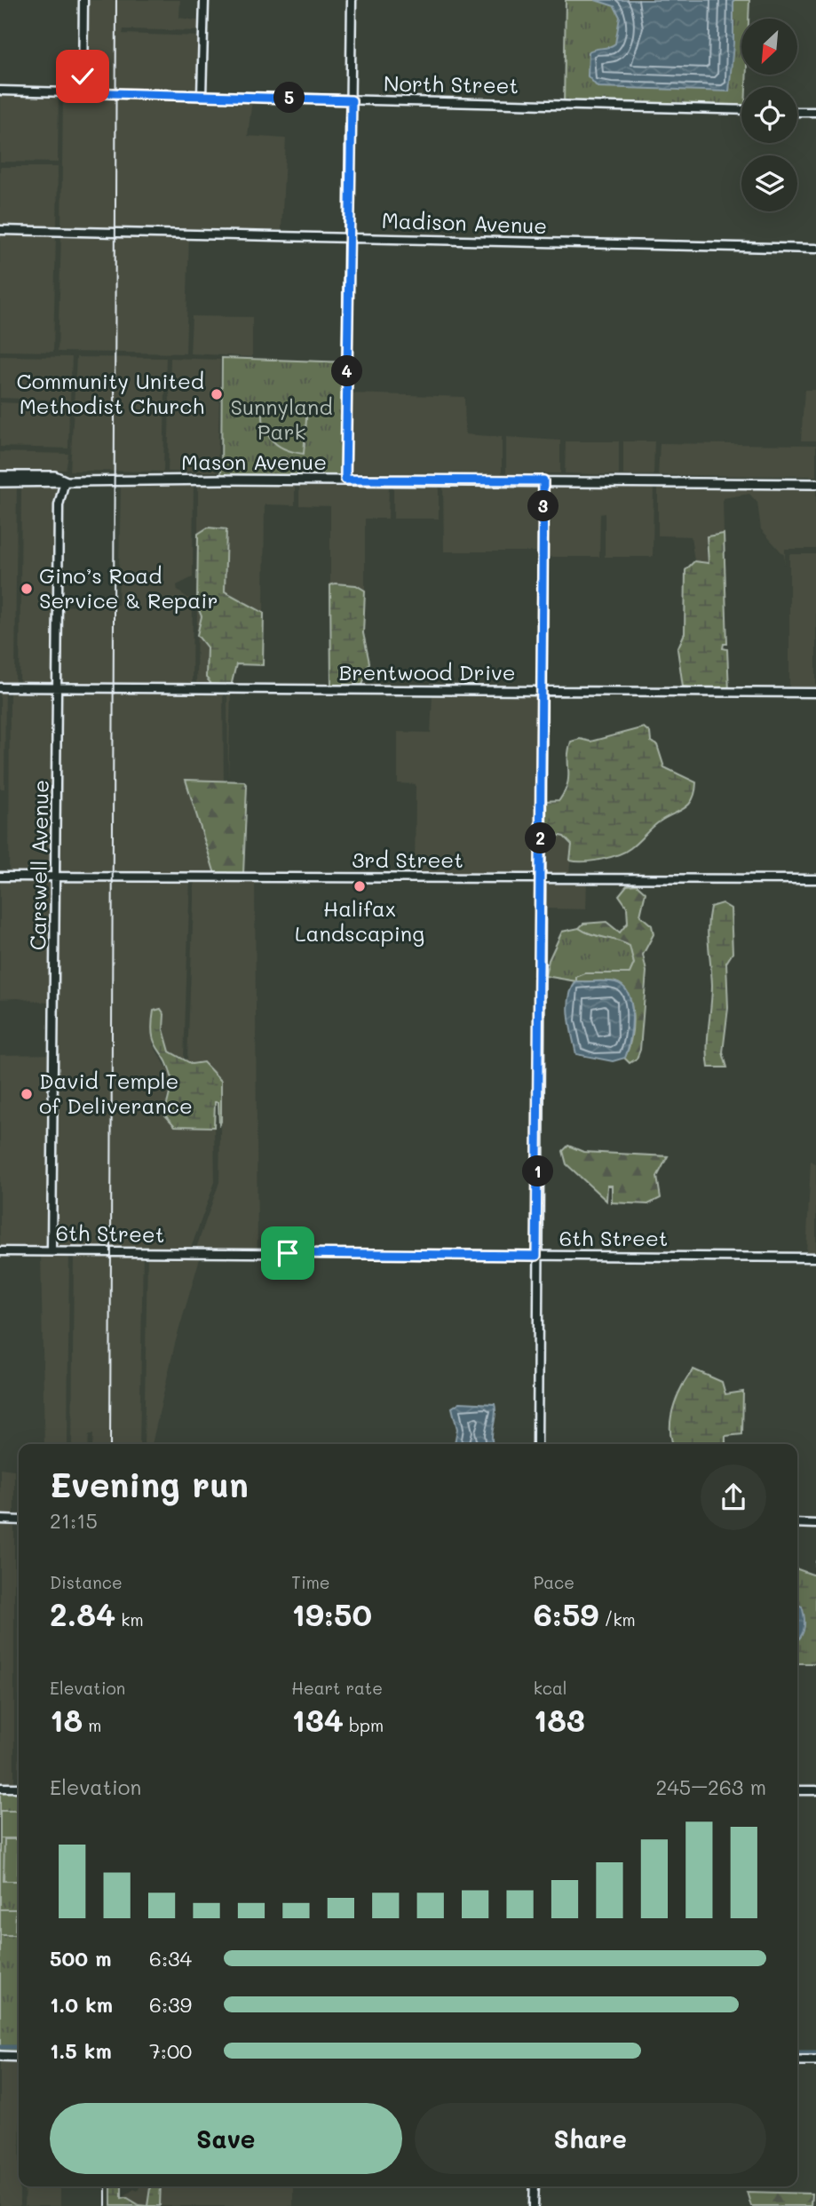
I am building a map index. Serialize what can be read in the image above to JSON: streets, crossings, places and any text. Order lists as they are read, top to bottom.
{
  "streets": {
    "main road": ["Mason Avenue"],
    "street": [
      "North Street",
      "Madison Avenue",
      "Brentwood Drive",
      "3rd Street",
      "Carswell Avenue",
      "6th Street"
    ]
  },
  "crossings": [
    ["Mason Avenue", "Carswell Avenue"],
    ["Brentwood Drive", "Carswell Avenue"],
    ["3rd Street", "Carswell Avenue"],
    ["Carswell Avenue", "6th Street"]
  ],
  "parks": ["Sunnyland Park"],
  "places": [
    "Community United Methodist Church",
    "Gino’s Road Service & Repair",
    "Halifax Landscaping",
    "David Temple of Deliverance"
  ],
  "north": "bottom left",
  "page": {
    "pins": [
      "5",
      "4",
      "3",
      "2",
      "1"
    ],
    "heading": ["Evening run", "21:15"],
    "stats": [
      ["Distance", "2.84 km"],
      ["Time", "19:50"],
      ["Pace", "6:59 /km"],
      ["Elevation", "18 m"],
      ["Heart rate", "134 bpm"],
      ["kcal", "183"]
    ],
    "chart": ["Elevation", "245–263 m"],
    "list": [
      {
        "name": "500 m",
        "note": "6:34"
      },
      {
        "name": "1.0 km",
        "note": "6:39"
      },
      {
        "name": "1.5 km",
        "note": "7:00"
      }
    ],
    "buttons": ["Save", "Share"]
  }
}
